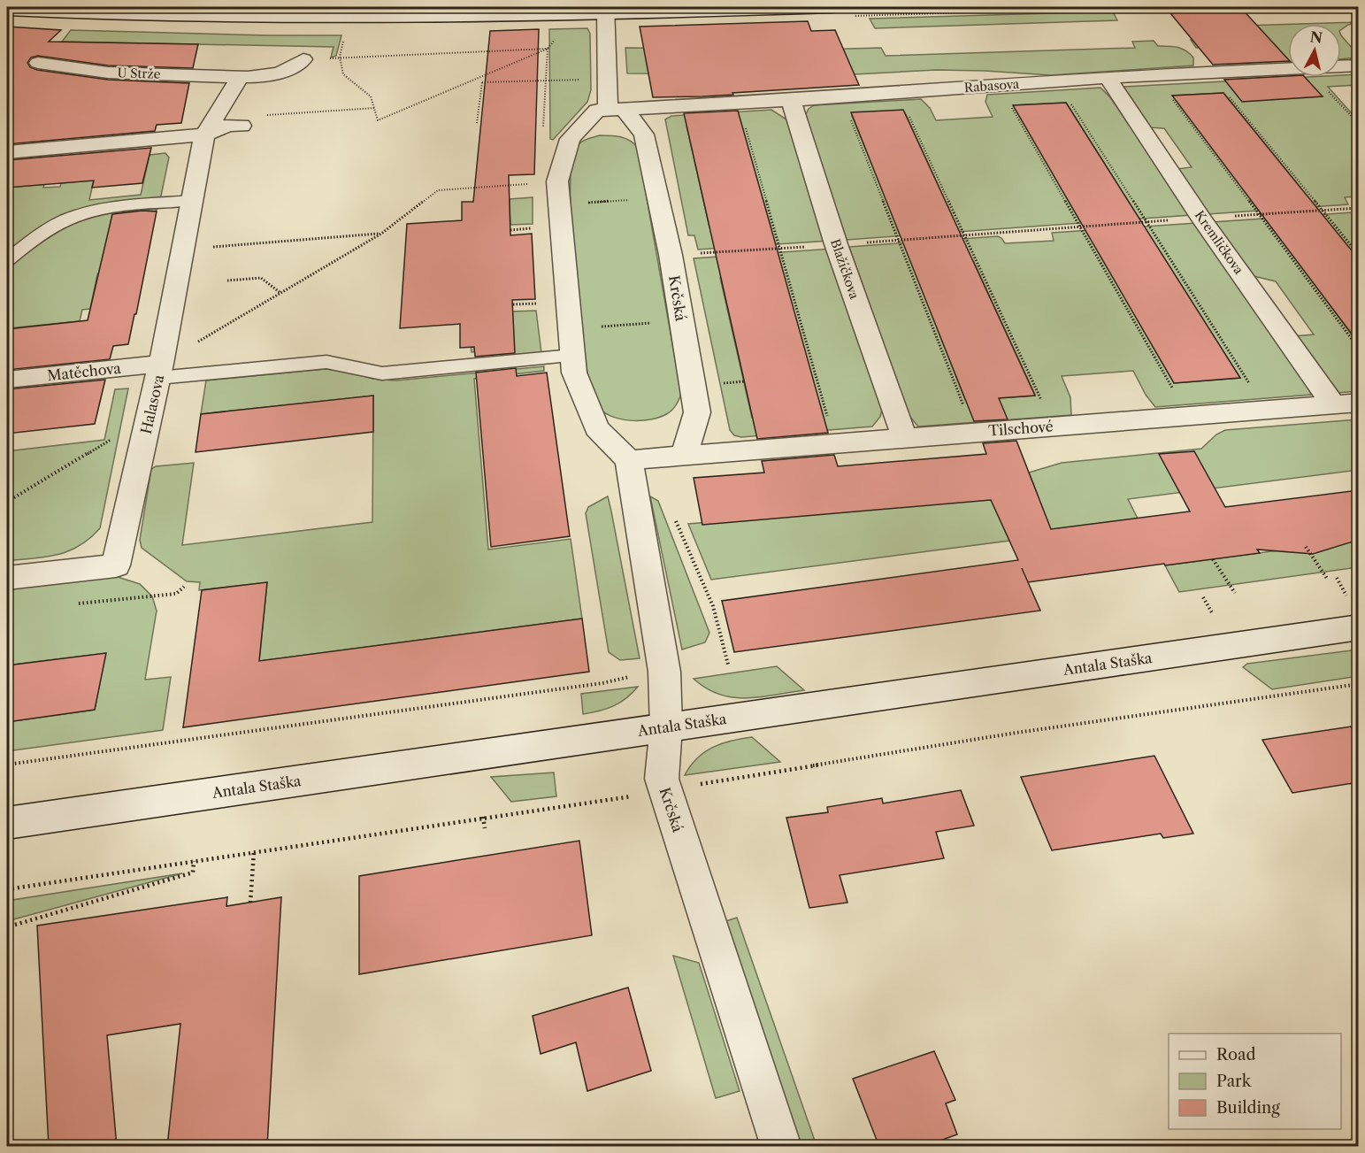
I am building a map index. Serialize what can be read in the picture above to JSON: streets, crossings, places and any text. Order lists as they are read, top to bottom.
{
  "streets": {
    "street": [
      "U Strže",
      "Rabasova",
      "Kremličkova",
      "Blažíčkova",
      "Krčská",
      "Matěchova",
      "Halasova",
      "Tilschové",
      "Antala Staška"
    ]
  },
  "crossings": [
    ["Rabasova", "Kremličkova"],
    ["Rabasova", "Blažíčkova"],
    ["Rabasova", "Krčská"],
    ["Kremličkova", "Tilschové"],
    ["Blažíčkova", "Tilschové"],
    ["Krčská", "Tilschové"],
    ["Krčská", "Antala Staška"],
    ["Matěchova", "Halasova"]
  ],
  "legend": ["Road", "Park", "Building"],
  "north": "top"
}
